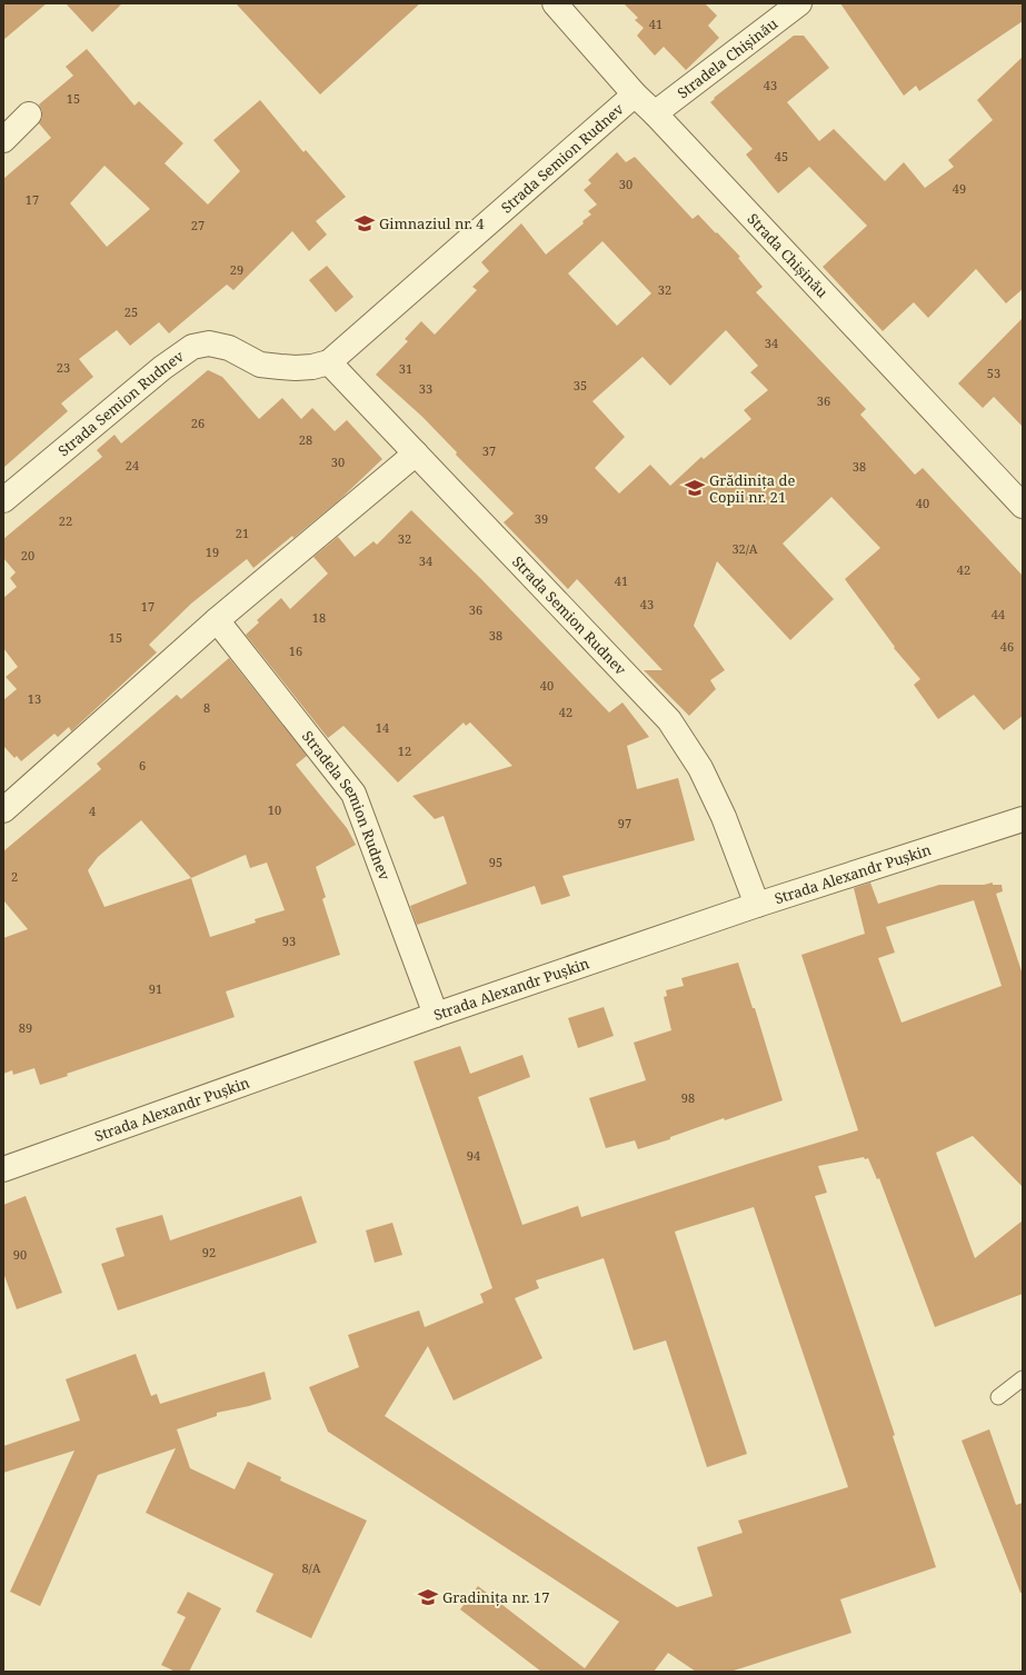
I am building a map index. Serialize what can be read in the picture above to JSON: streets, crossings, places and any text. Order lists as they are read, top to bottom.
{
  "streets": {
    "street": [
      "Stradela Chișinău",
      "Strada Semion Rudnev",
      "Strada Chișinău",
      "Stradela Semion Rudnev",
      "Strada Alexandr Pușkin"
    ]
  },
  "crossings": [
    ["Stradela Chișinău", "Strada Chișinău"],
    ["Strada Semion Rudnev", "Strada Chișinău"],
    ["Strada Semion Rudnev", "Strada Alexandr Pușkin"],
    ["Stradela Semion Rudnev", "Strada Alexandr Pușkin"]
  ],
  "places": {
    "school or university": ["Gimnaziul nr. 4", "Grădinița de Copii nr. 21", "Gradinița nr. 17"]
  },
  "house_numbers": [
    "41",
    "43",
    "15",
    "45",
    "30",
    "49",
    "17",
    "27",
    "29",
    "32",
    "25",
    "34",
    "23",
    "31",
    "53",
    "35",
    "33",
    "36",
    "26",
    "28",
    "37",
    "30",
    "24",
    "38",
    "40",
    "39",
    "22",
    "21",
    "32",
    "32/A",
    "19",
    "20",
    "34",
    "42",
    "41",
    "43",
    "17",
    "36",
    "44",
    "18",
    "38",
    "15",
    "46",
    "16",
    "40",
    "13",
    "8",
    "42",
    "14",
    "12",
    "6",
    "10",
    "4",
    "97",
    "95",
    "2",
    "93",
    "91",
    "89",
    "98",
    "94",
    "92",
    "90",
    "8/A"
  ]
}
